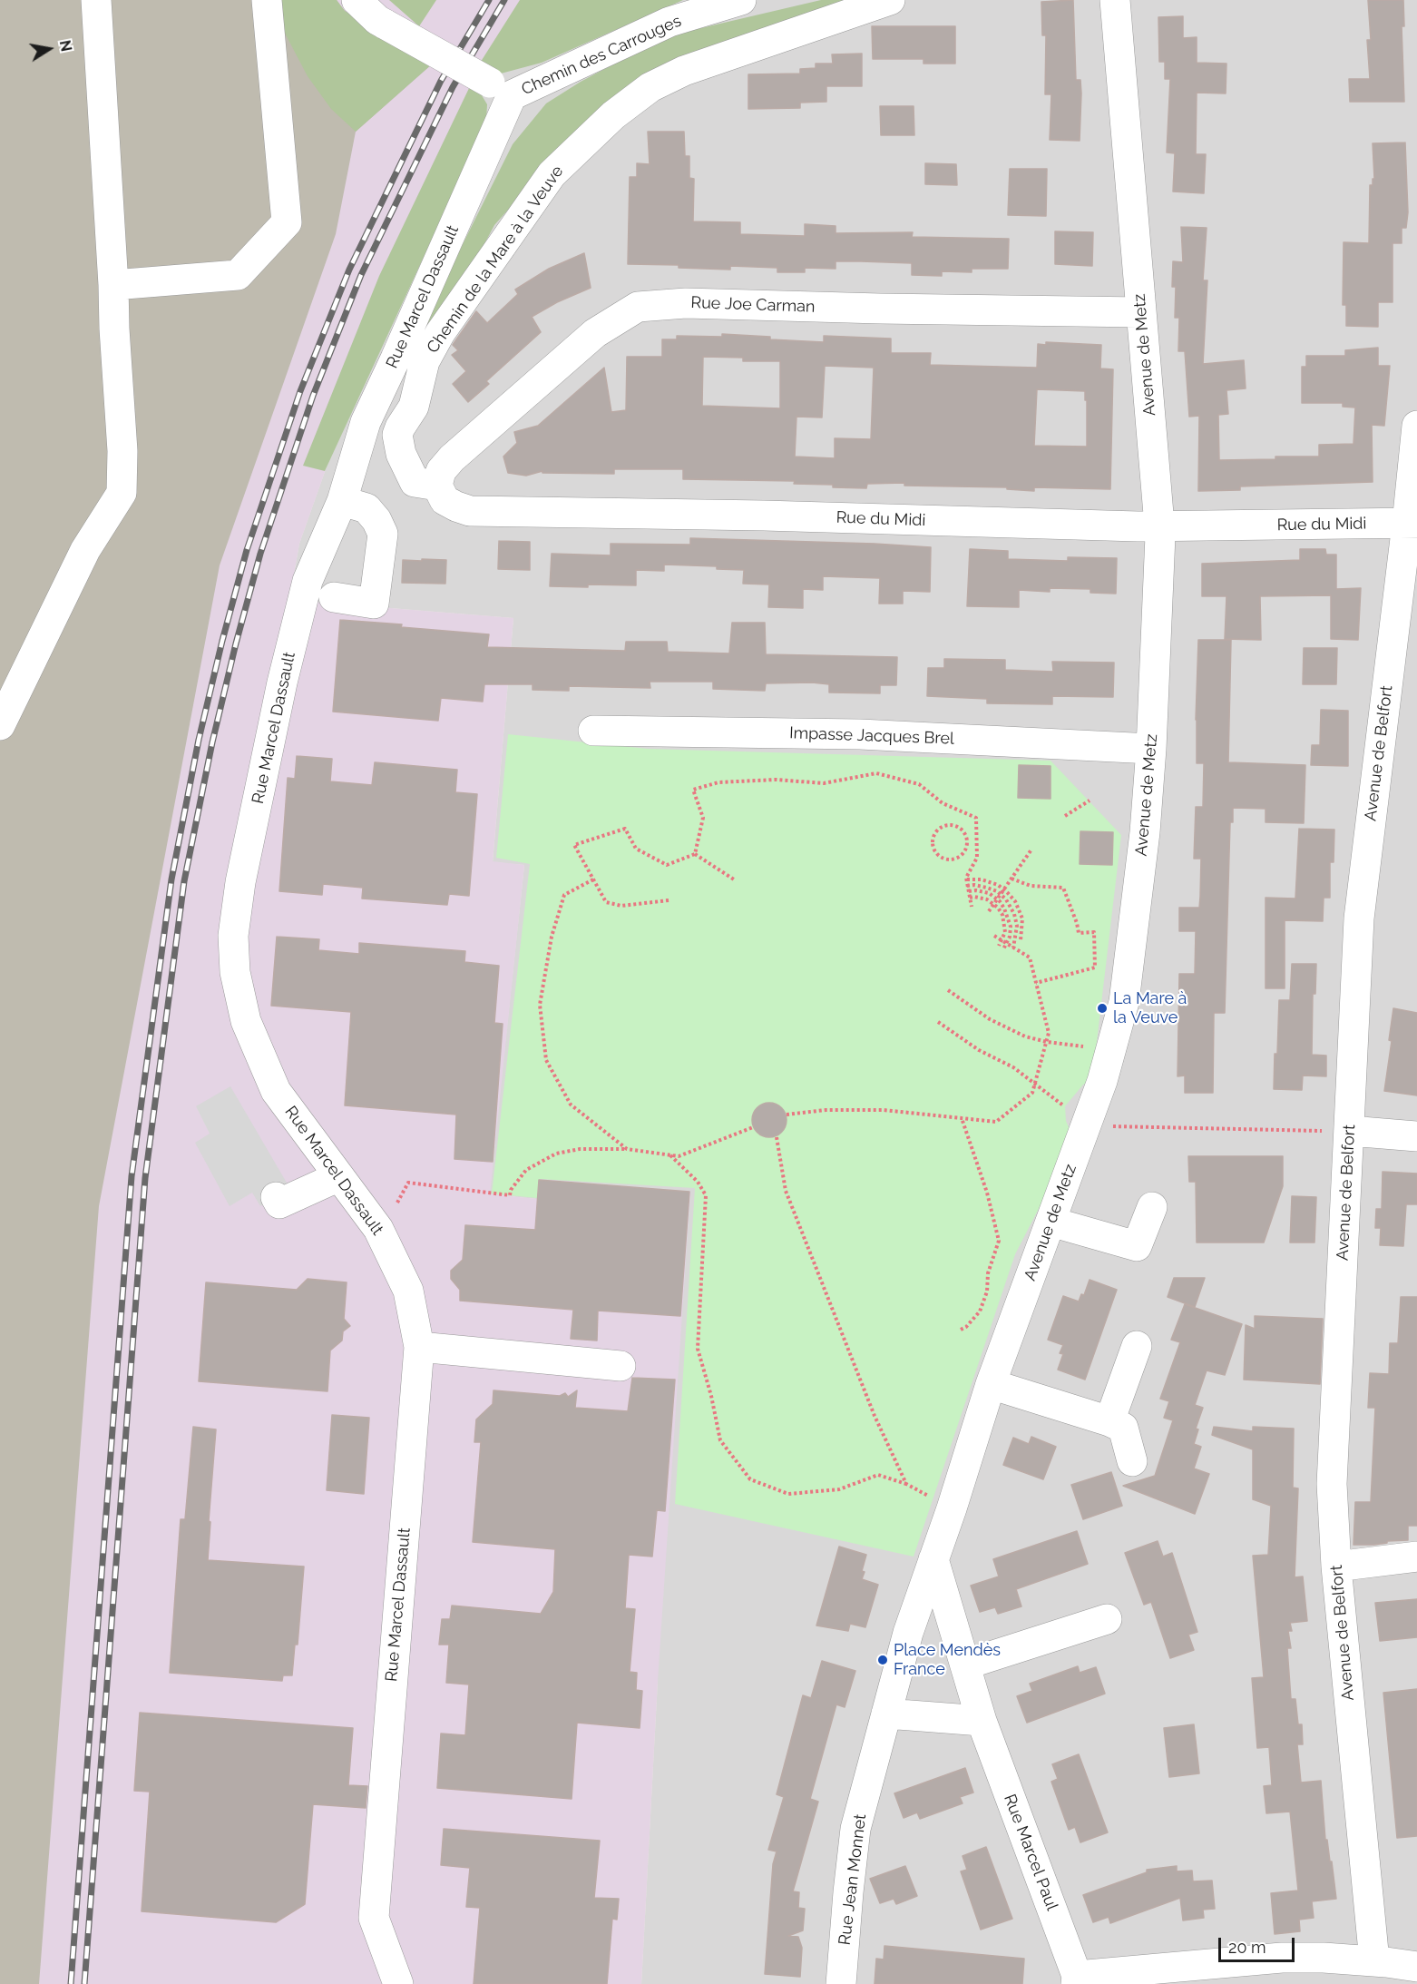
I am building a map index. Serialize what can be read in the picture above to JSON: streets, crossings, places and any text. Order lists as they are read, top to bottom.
{
  "streets": {
    "street": [
      "Chemin des Carrouges",
      "Chemin de la Mare à la Veuve",
      "Rue Marcel Dassault",
      "Rue Joe Carman",
      "Avenue de Metz",
      "Rue du Midi",
      "Impasse Jacques Brel",
      "Avenue de Belfort",
      "Rue Marcel Paul",
      "Rue Jean Monnet"
    ]
  },
  "crossings": [
    ["Chemin des Carrouges", "Rue Marcel Dassault"],
    ["Chemin de la Mare à la Veuve", "Rue Joe Carman"],
    ["Chemin de la Mare à la Veuve", "Rue du Midi"],
    ["Rue Joe Carman", "Avenue de Metz"],
    ["Rue Joe Carman", "Rue du Midi"],
    ["Avenue de Metz", "Rue du Midi"],
    ["Avenue de Metz", "Impasse Jacques Brel"],
    ["Avenue de Metz", "Rue Marcel Paul"],
    ["Avenue de Metz", "Rue Jean Monnet"],
    ["Rue du Midi", "Avenue de Belfort"],
    ["Rue Marcel Paul", "Rue Jean Monnet"]
  ],
  "places": ["La Mare à la Veuve", "Place Mendès France"],
  "scale_bar": "20 m",
  "north": "right"
}
